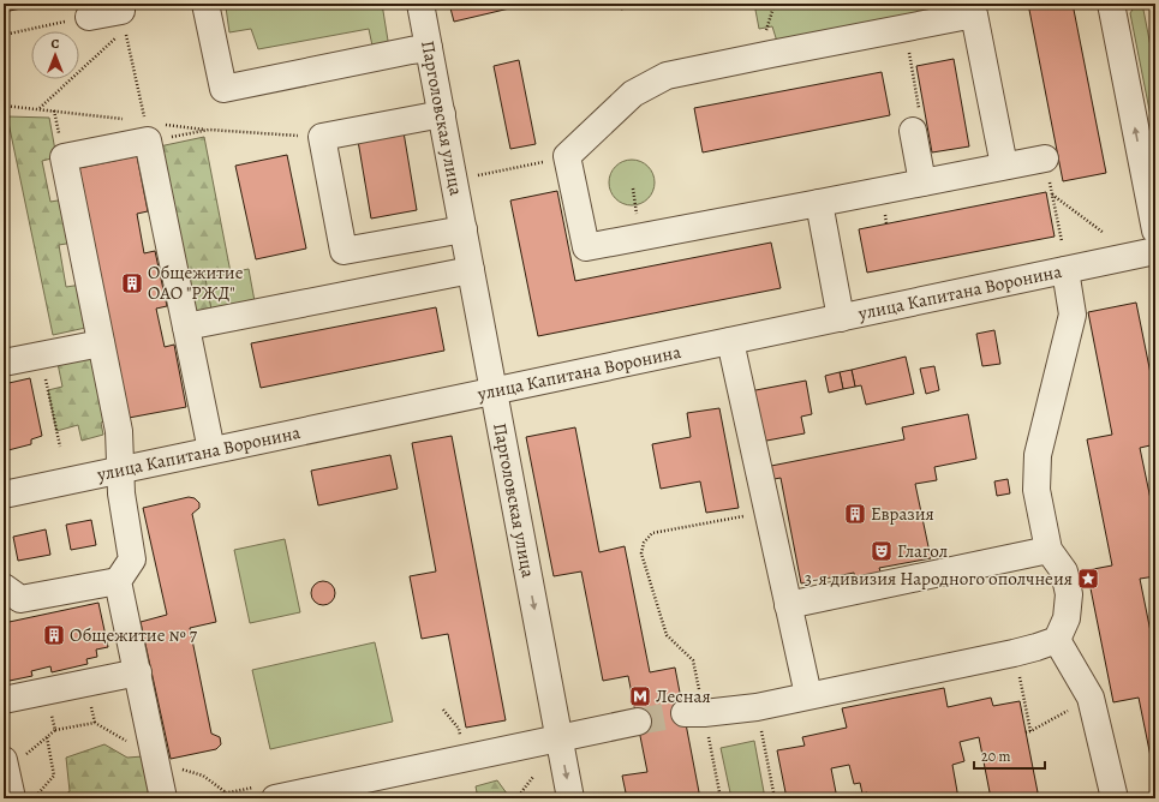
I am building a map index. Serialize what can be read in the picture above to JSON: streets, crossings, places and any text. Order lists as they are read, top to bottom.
{
  "streets": {
    "street": ["Парголовская улица", "улица Капитана Воронина"]
  },
  "crossings": [
    ["Парголовская улица", "улица Капитана Воронина"]
  ],
  "one_way": ["Парголовская улица"],
  "places": {
    "building": ["Общежитие ОАО \"РЖД\"", "Евразия", "Общежитие № 7"],
    "theatre": ["Глагол"],
    "place": ["3-я дивизия Народного ополчнеия"],
    "metro station": ["Лесная"]
  },
  "scale_bar": "20 m",
  "north": "top"
}
